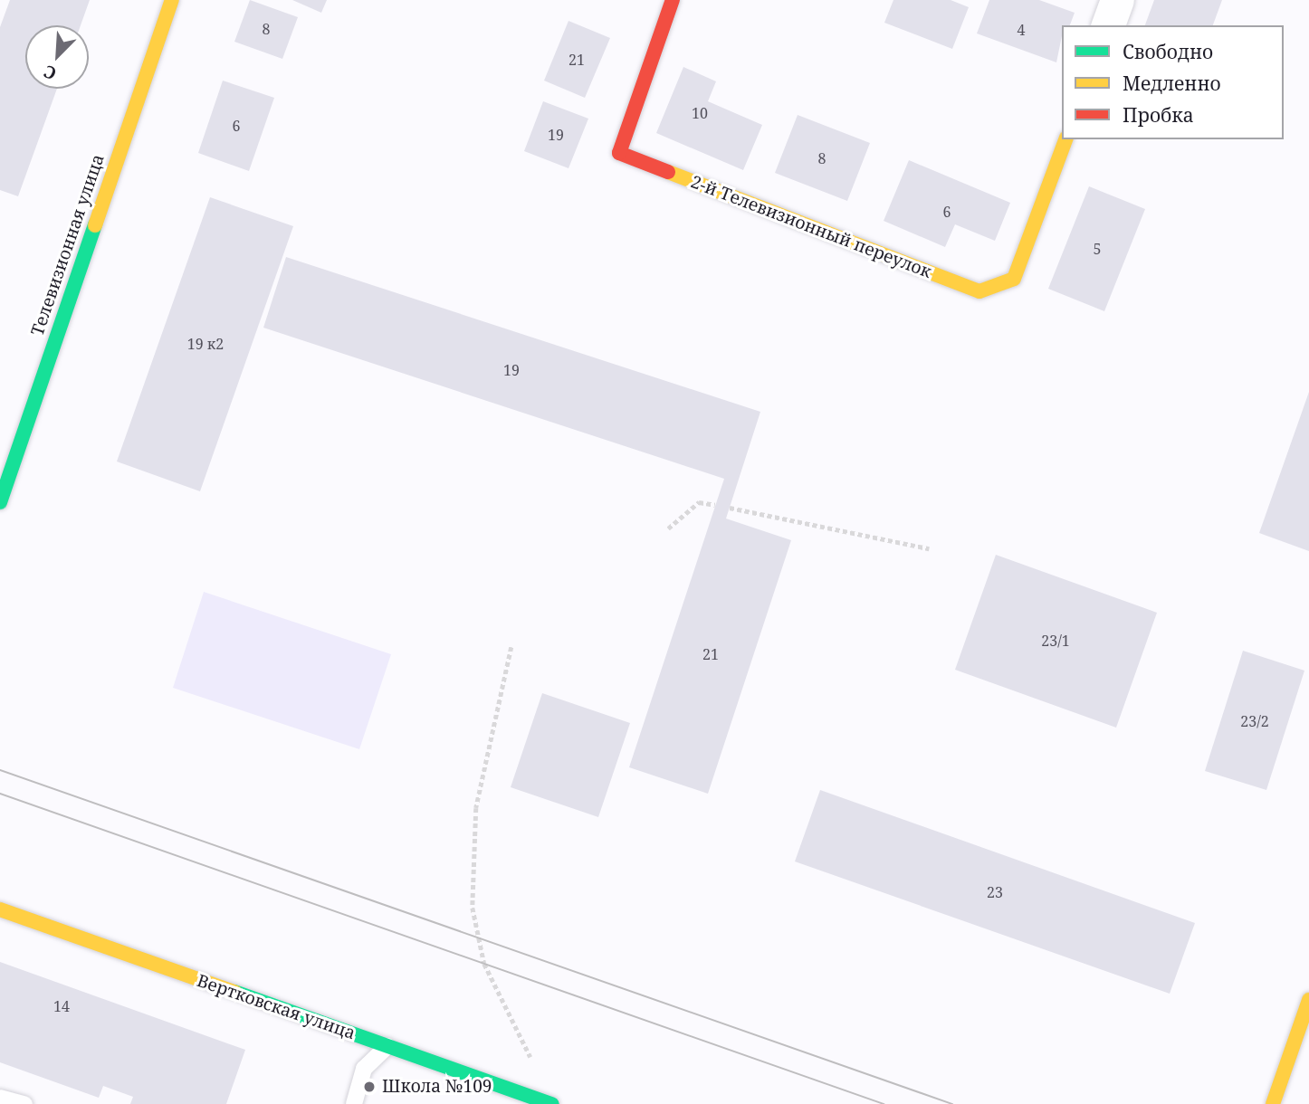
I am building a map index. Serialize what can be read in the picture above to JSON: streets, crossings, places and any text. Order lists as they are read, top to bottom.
{
  "streets": {
    "street": ["2-й Телевизионный переулок", "Телевизионная улица", "Вертковская улица"]
  },
  "places": ["Школа №109"],
  "house_numbers": [
    "8",
    "4",
    "21",
    "10",
    "6",
    "19",
    "8",
    "6",
    "5",
    "19 к2",
    "19",
    "23/1",
    "21",
    "23/2",
    "23",
    "14"
  ],
  "legend": ["Свободно", "Медленно", "Пробка"],
  "north": "bottom left"
}
